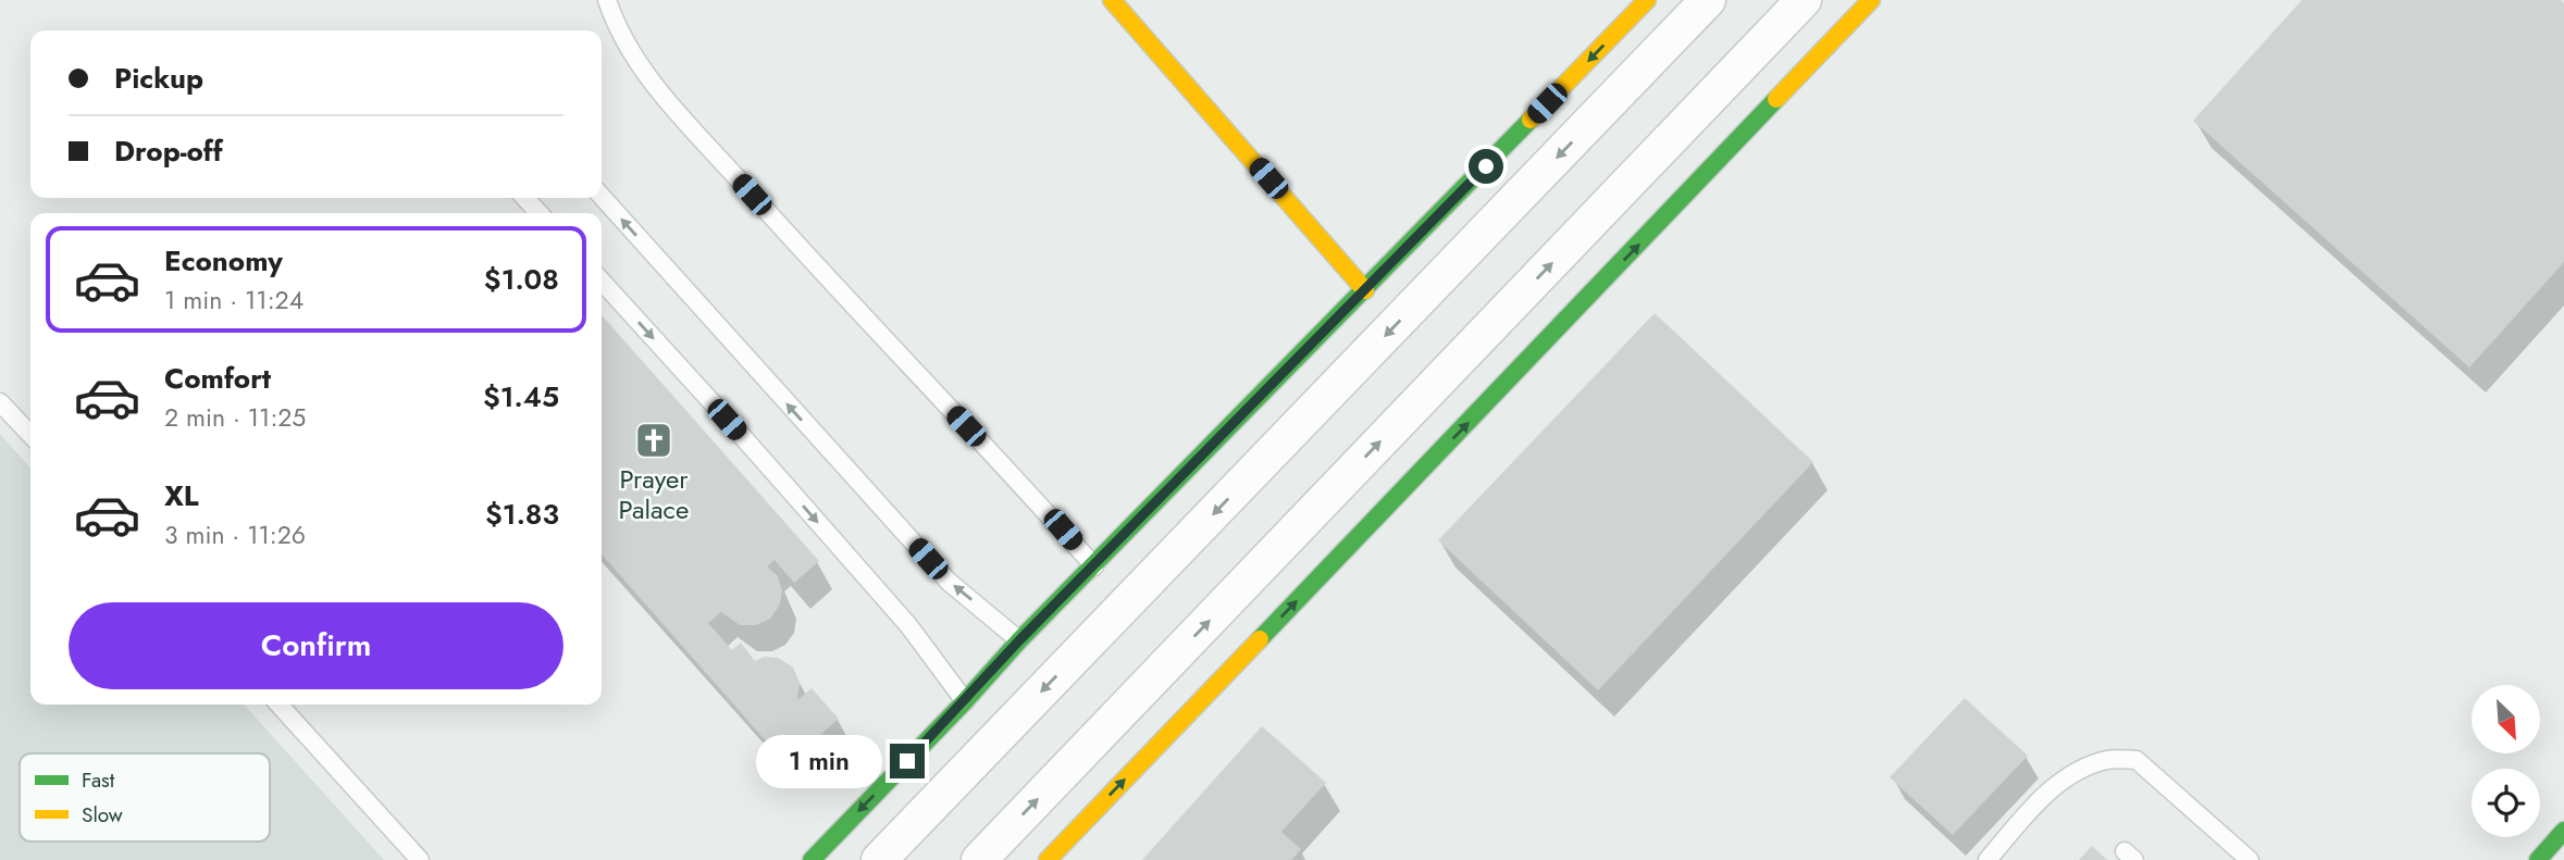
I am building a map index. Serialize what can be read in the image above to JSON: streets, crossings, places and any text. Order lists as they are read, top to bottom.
{
  "places": {
    "church": ["Prayer Palace"]
  },
  "legend": ["Fast", "Slow"],
  "north": "bottom right",
  "page": {
    "banner": ["Pickup", "Drop-off"],
    "list": [
      {
        "name": "Economy",
        "note": "1 min · 11:24",
        "value": "$1.08"
      },
      {
        "name": "Comfort",
        "note": "2 min · 11:25",
        "value": "$1.45"
      },
      {
        "name": "XL",
        "note": "3 min · 11:26",
        "value": "$1.83"
      }
    ],
    "buttons": "Confirm",
    "bubble": "1 min"
  }
}
